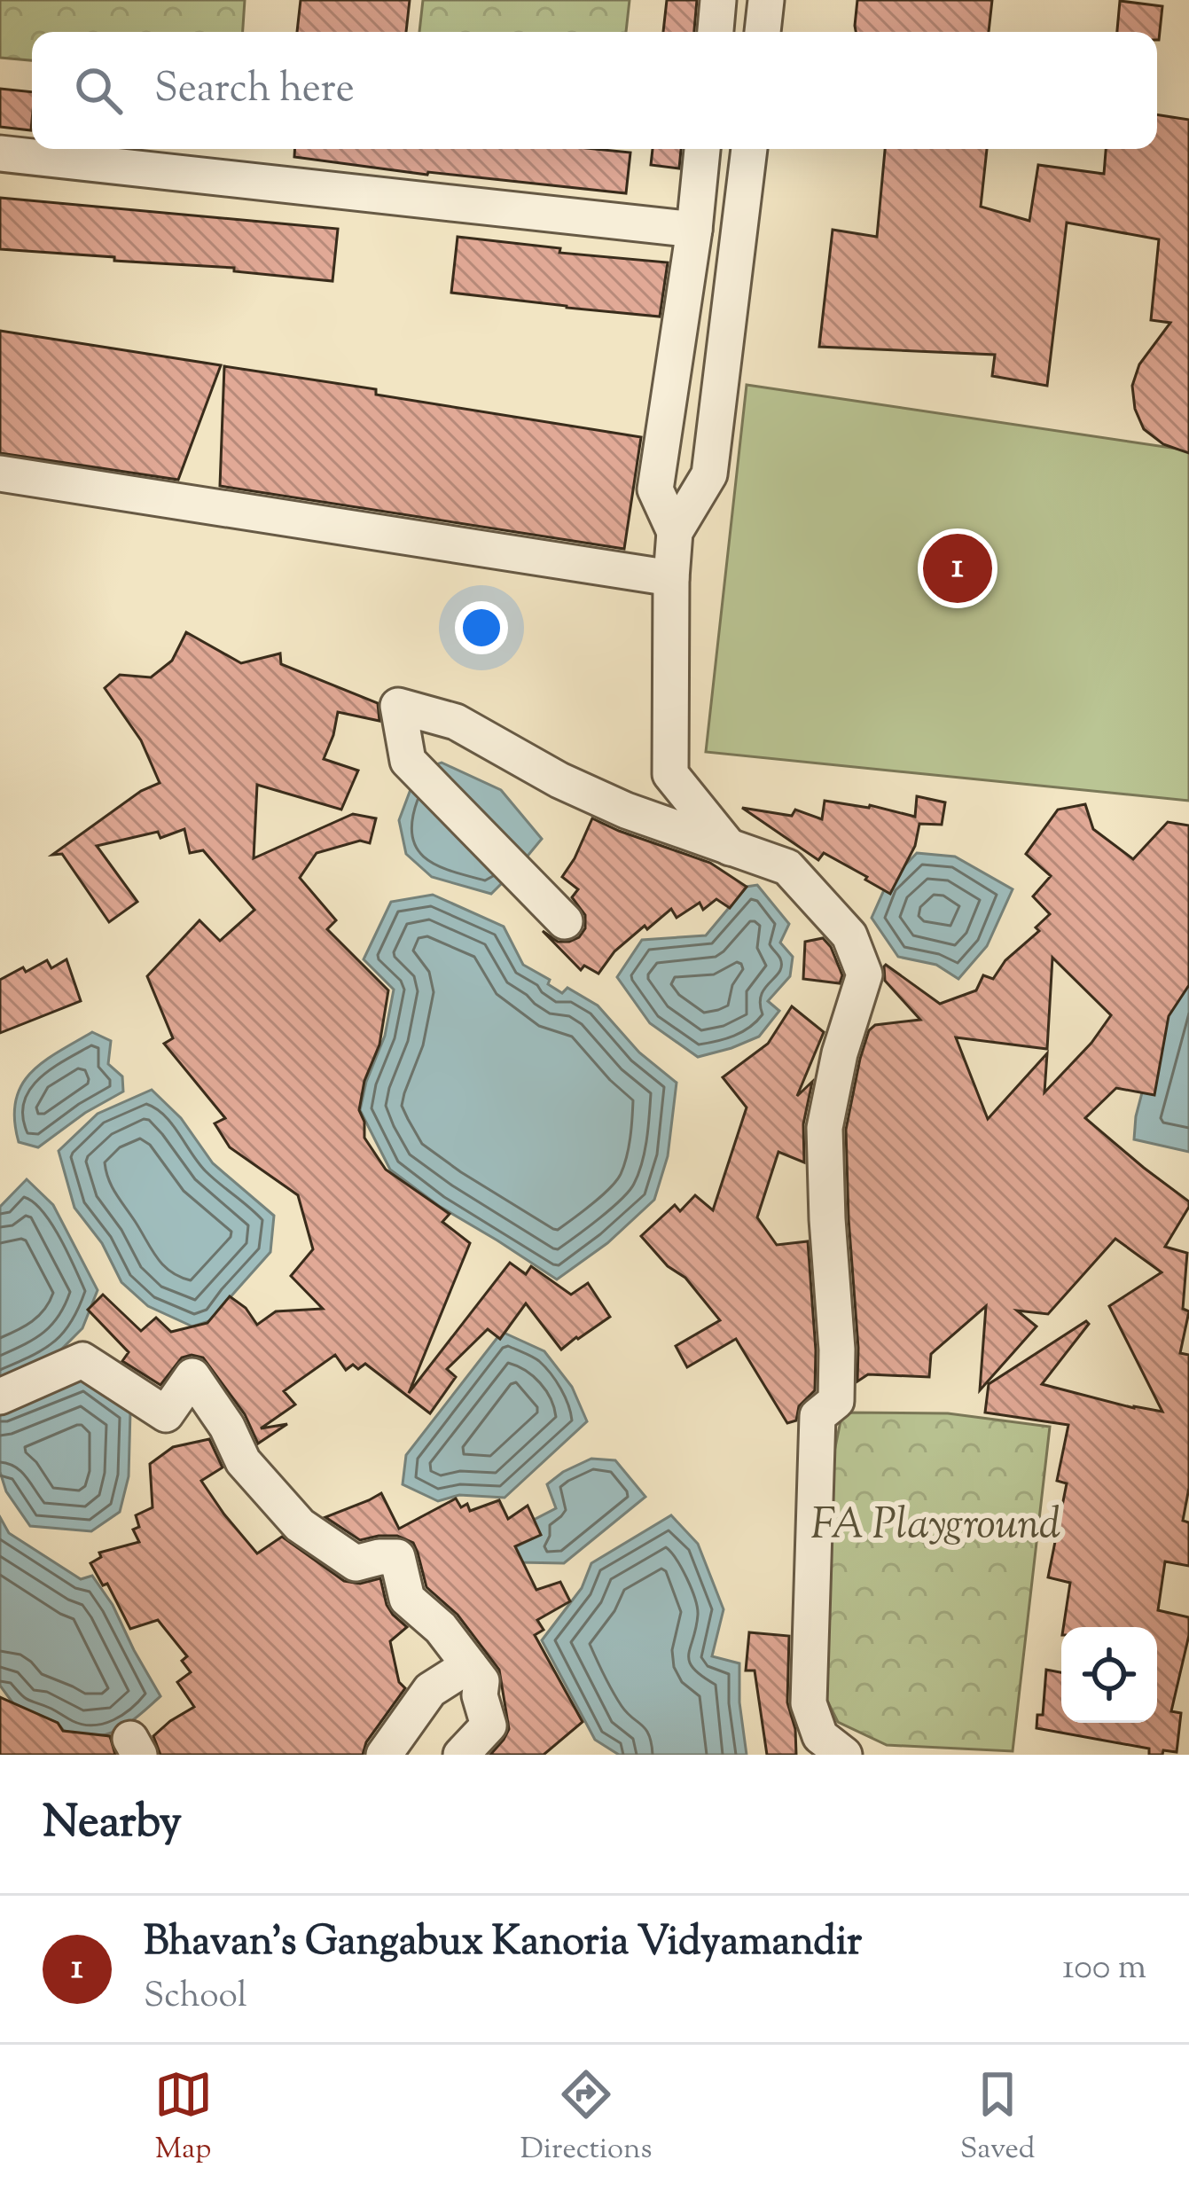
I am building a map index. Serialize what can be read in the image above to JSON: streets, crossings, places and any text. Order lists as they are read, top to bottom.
{
  "parks": ["FA Playground"],
  "page": {
    "search": "Search here",
    "pins": "1",
    "heading": "Nearby",
    "list": [
      {
        "mark": "1",
        "name": "Bhavan's Gangabux Kanoria Vidyamandir",
        "note": "School",
        "value": "100 m"
      }
    ],
    "nav": ["Map", "Directions", "Saved"]
  }
}
